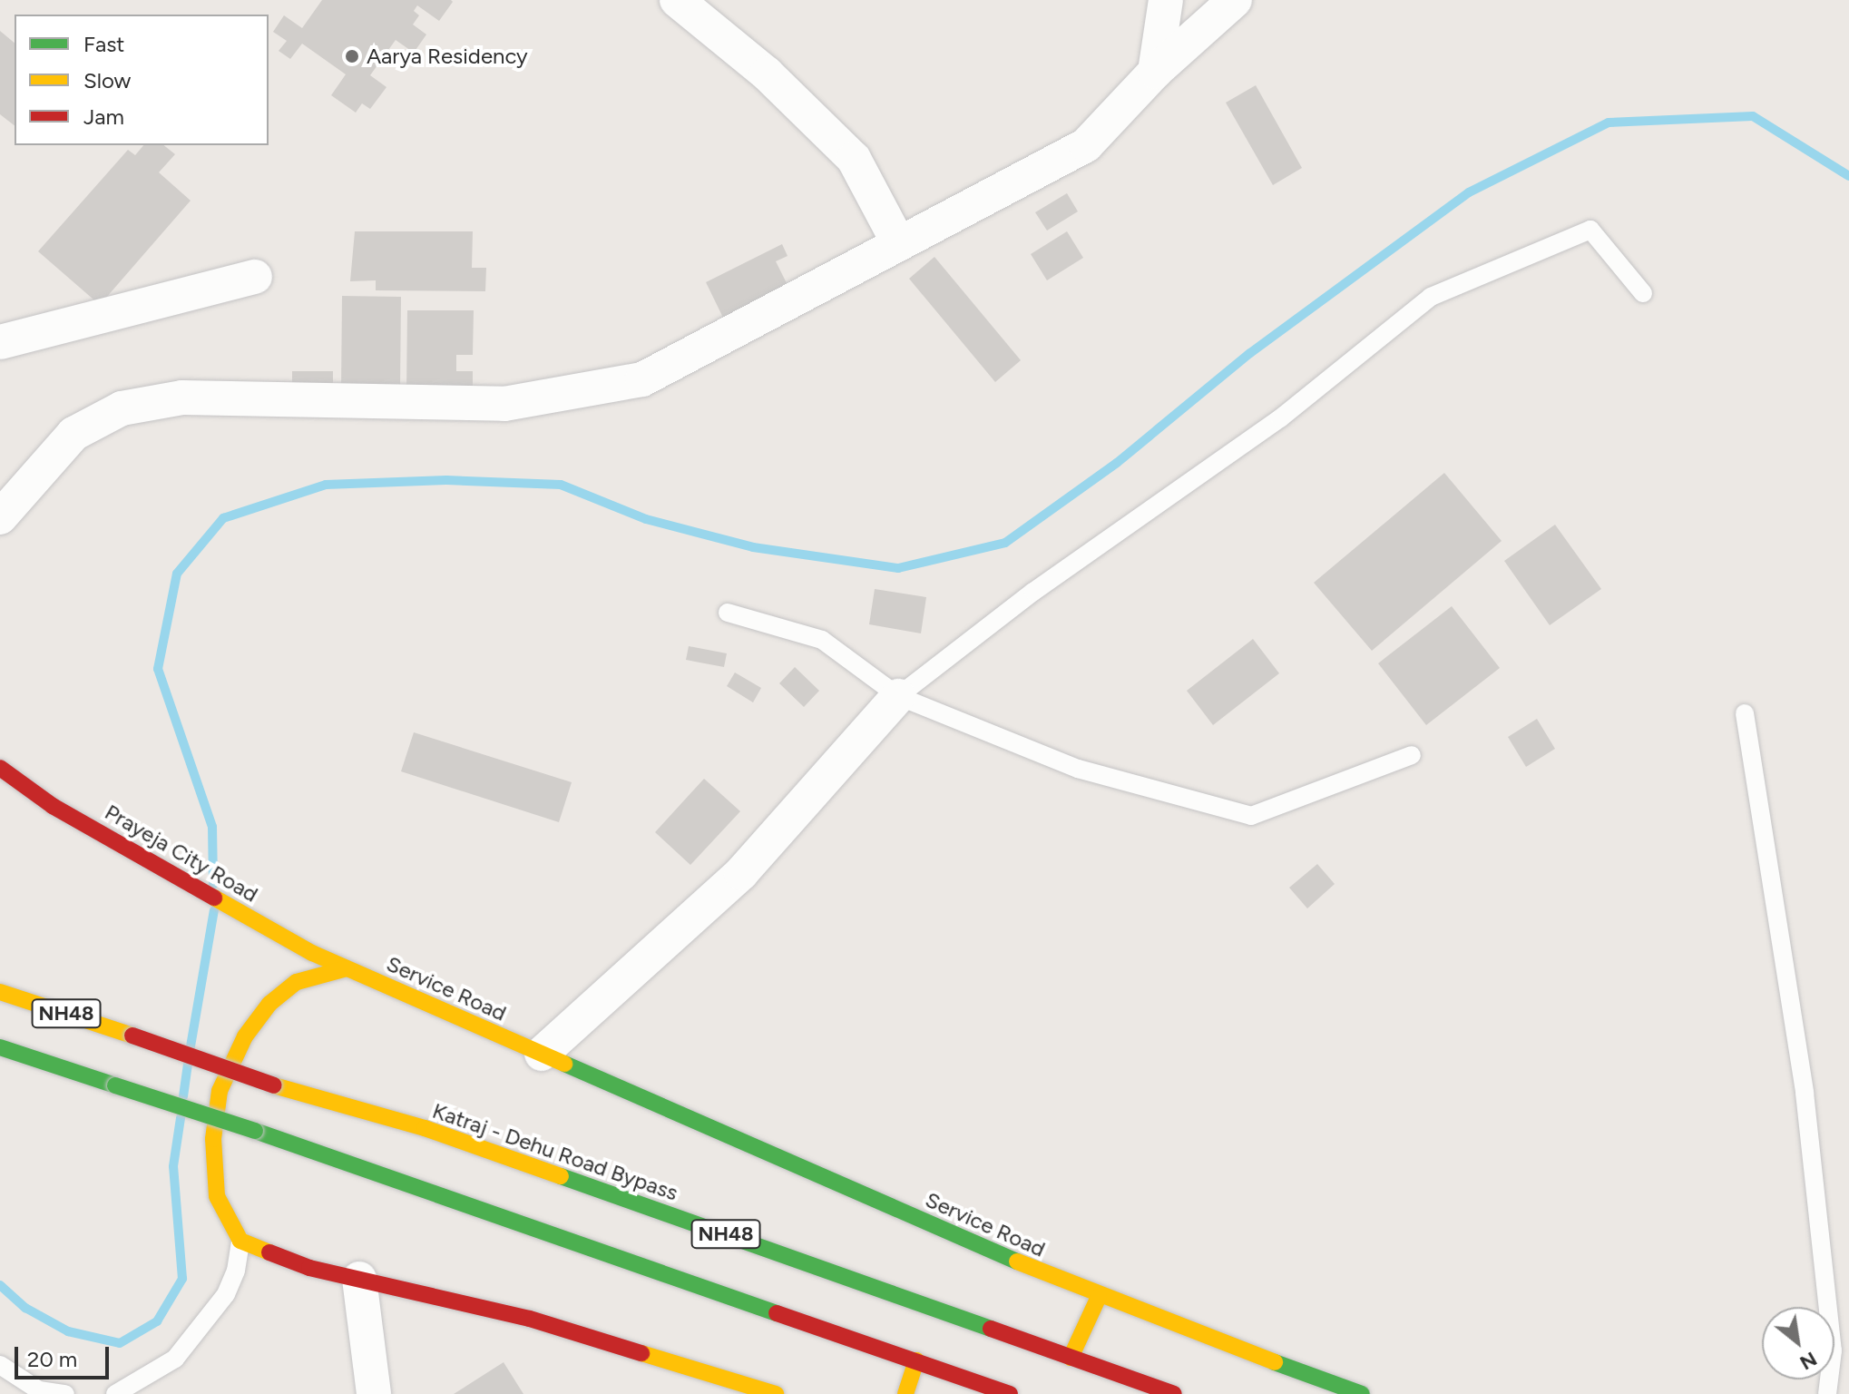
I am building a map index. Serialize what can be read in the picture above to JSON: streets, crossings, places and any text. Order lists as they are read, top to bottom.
{
  "streets": {
    "main road": [
      "Prayeja City Road",
      "Service Road",
      "NH48",
      "Katraj - Dehu Road Bypass"
    ]
  },
  "crossings": [
    ["Prayeja City Road", "Service Road"]
  ],
  "places": ["Aarya Residency"],
  "legend": ["Fast", "Slow", "Jam"],
  "scale_bar": "20 m",
  "north": "bottom right"
}
